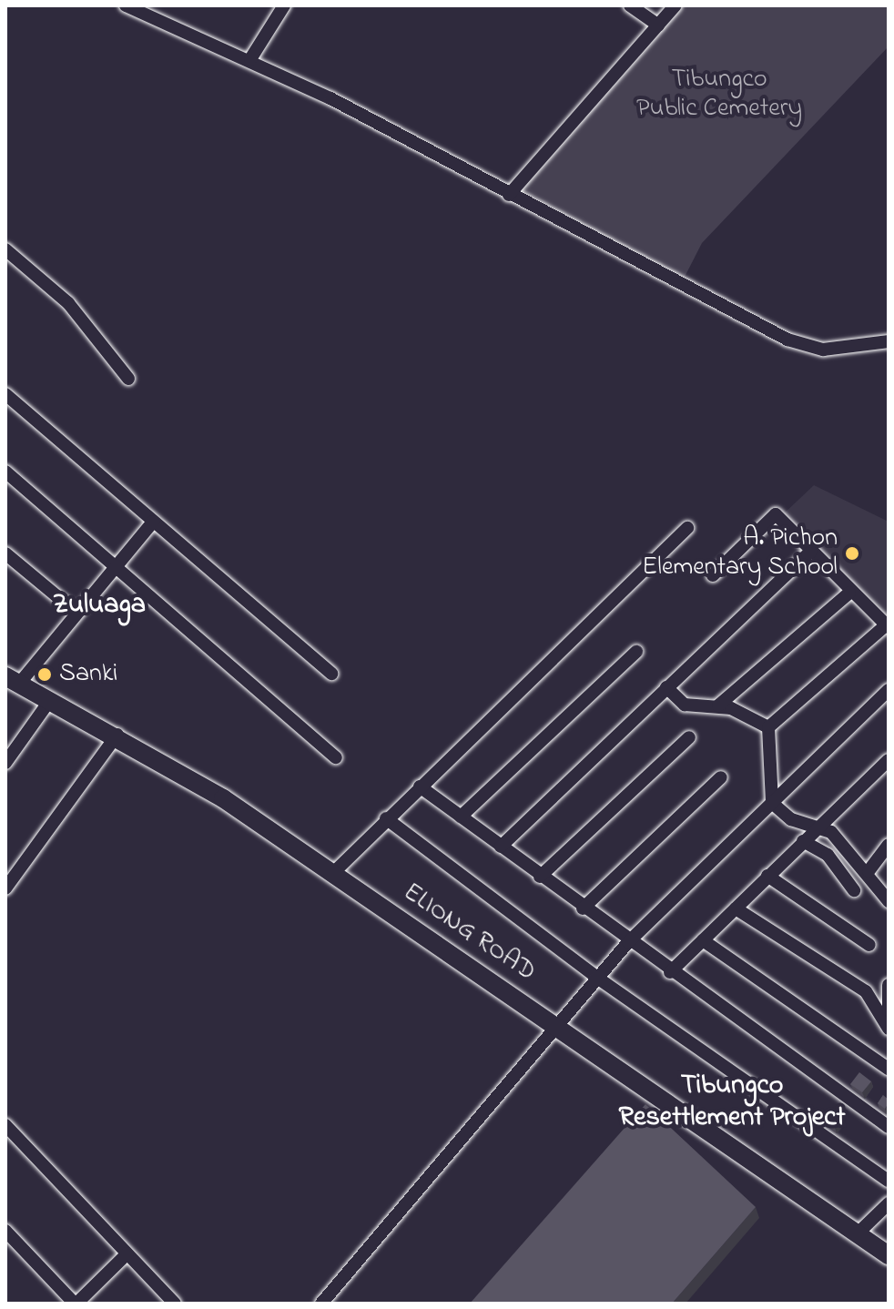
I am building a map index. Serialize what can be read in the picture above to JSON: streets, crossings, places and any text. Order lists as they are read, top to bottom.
{
  "streets": {
    "main road": ["ELIONG ROAD"]
  },
  "districts": ["Zuluaga", "Tibungco Resettlement Project"],
  "parks": ["Tibungco Public Cemetery"],
  "places": ["A. Pichon Elementary School", "Sanki"]
}
